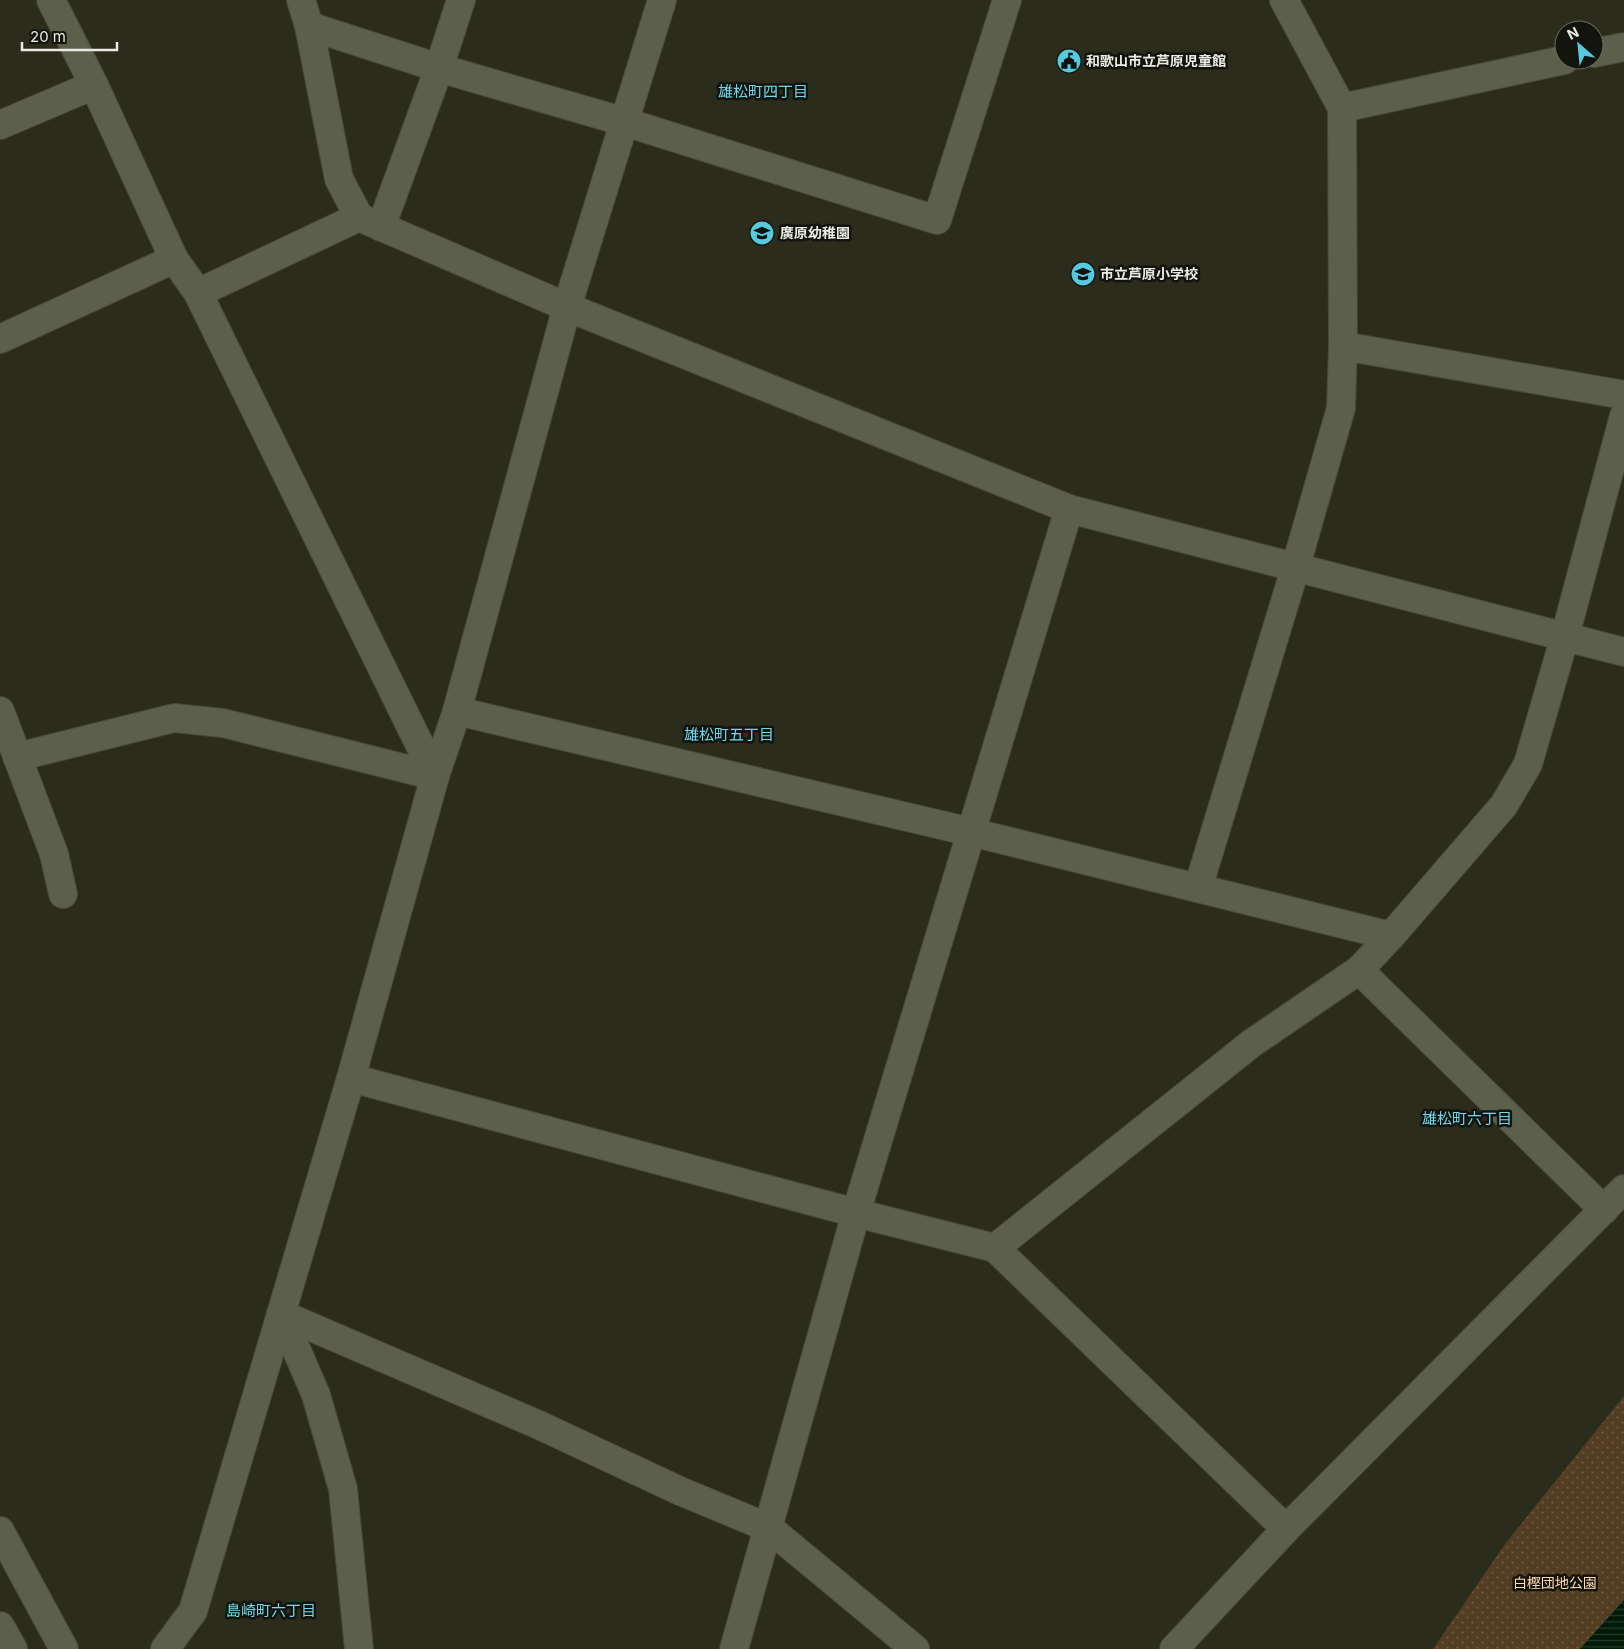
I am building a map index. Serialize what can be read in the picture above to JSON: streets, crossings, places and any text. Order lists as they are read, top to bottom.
{
  "districts": [
    "雄松町四丁目",
    "雄松町五丁目",
    "雄松町六丁目",
    "島崎町六丁目"
  ],
  "parks": ["白樫団地公園"],
  "places": {
    "public building": ["和歌山市立芦原児童館"],
    "school or university": ["廣原幼稚園", "市立芦原小学校"]
  },
  "scale_bar": "20 m",
  "north": "top left"
}
